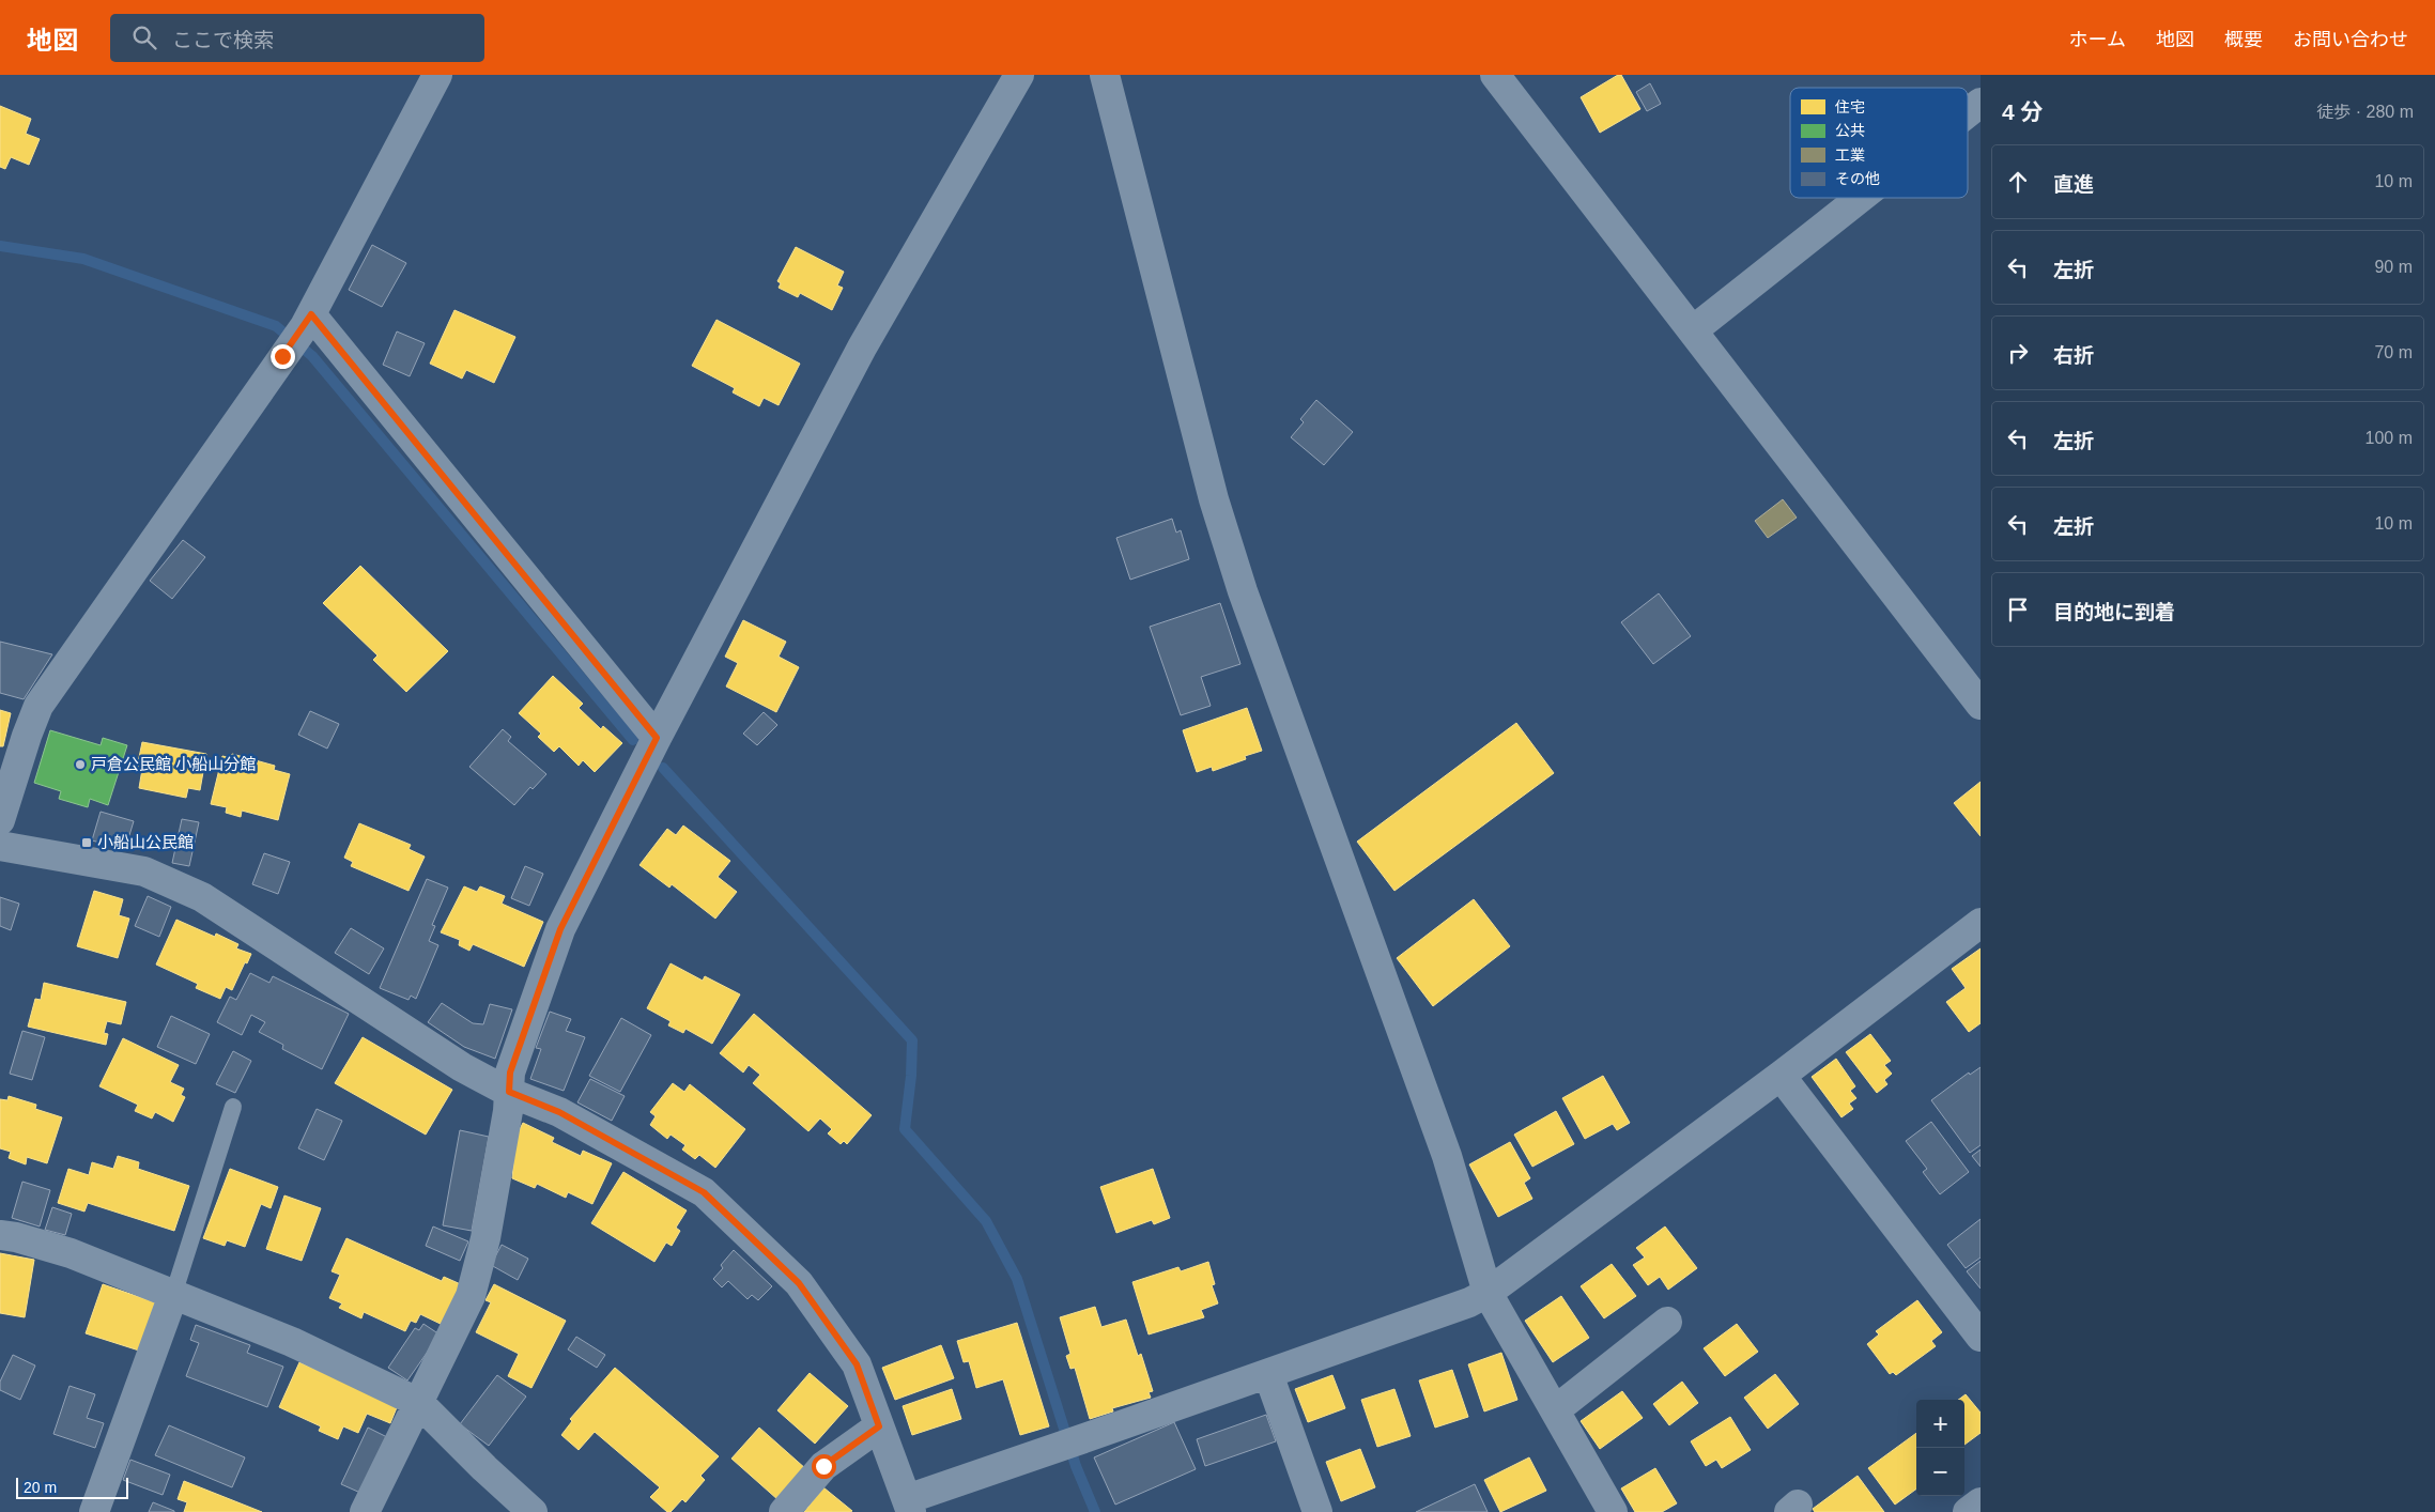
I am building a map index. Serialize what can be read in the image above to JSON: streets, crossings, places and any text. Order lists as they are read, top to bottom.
{
  "places": {
    "other": ["戸倉公民館 小船山分館"],
    "transit": ["小船山公民館"]
  },
  "legend": [
    "住宅",
    "公共",
    "工業",
    "その他"
  ],
  "scale_bar": "20 m",
  "page": {
    "header": "地図",
    "search": "ここで検索",
    "nav": [
      "ホーム",
      "地図",
      "概要",
      "お問い合わせ"
    ],
    "heading": ["4 分", "徒歩 · 280 m"],
    "list": [
      ["直進", "10 m"],
      ["左折", "90 m"],
      ["右折", "70 m"],
      ["左折", "100 m"],
      ["左折", "10 m"],
      "目的地に到着"
    ],
    "map_buttons": ["+", "−"],
    "scale": "20 m"
  }
}
